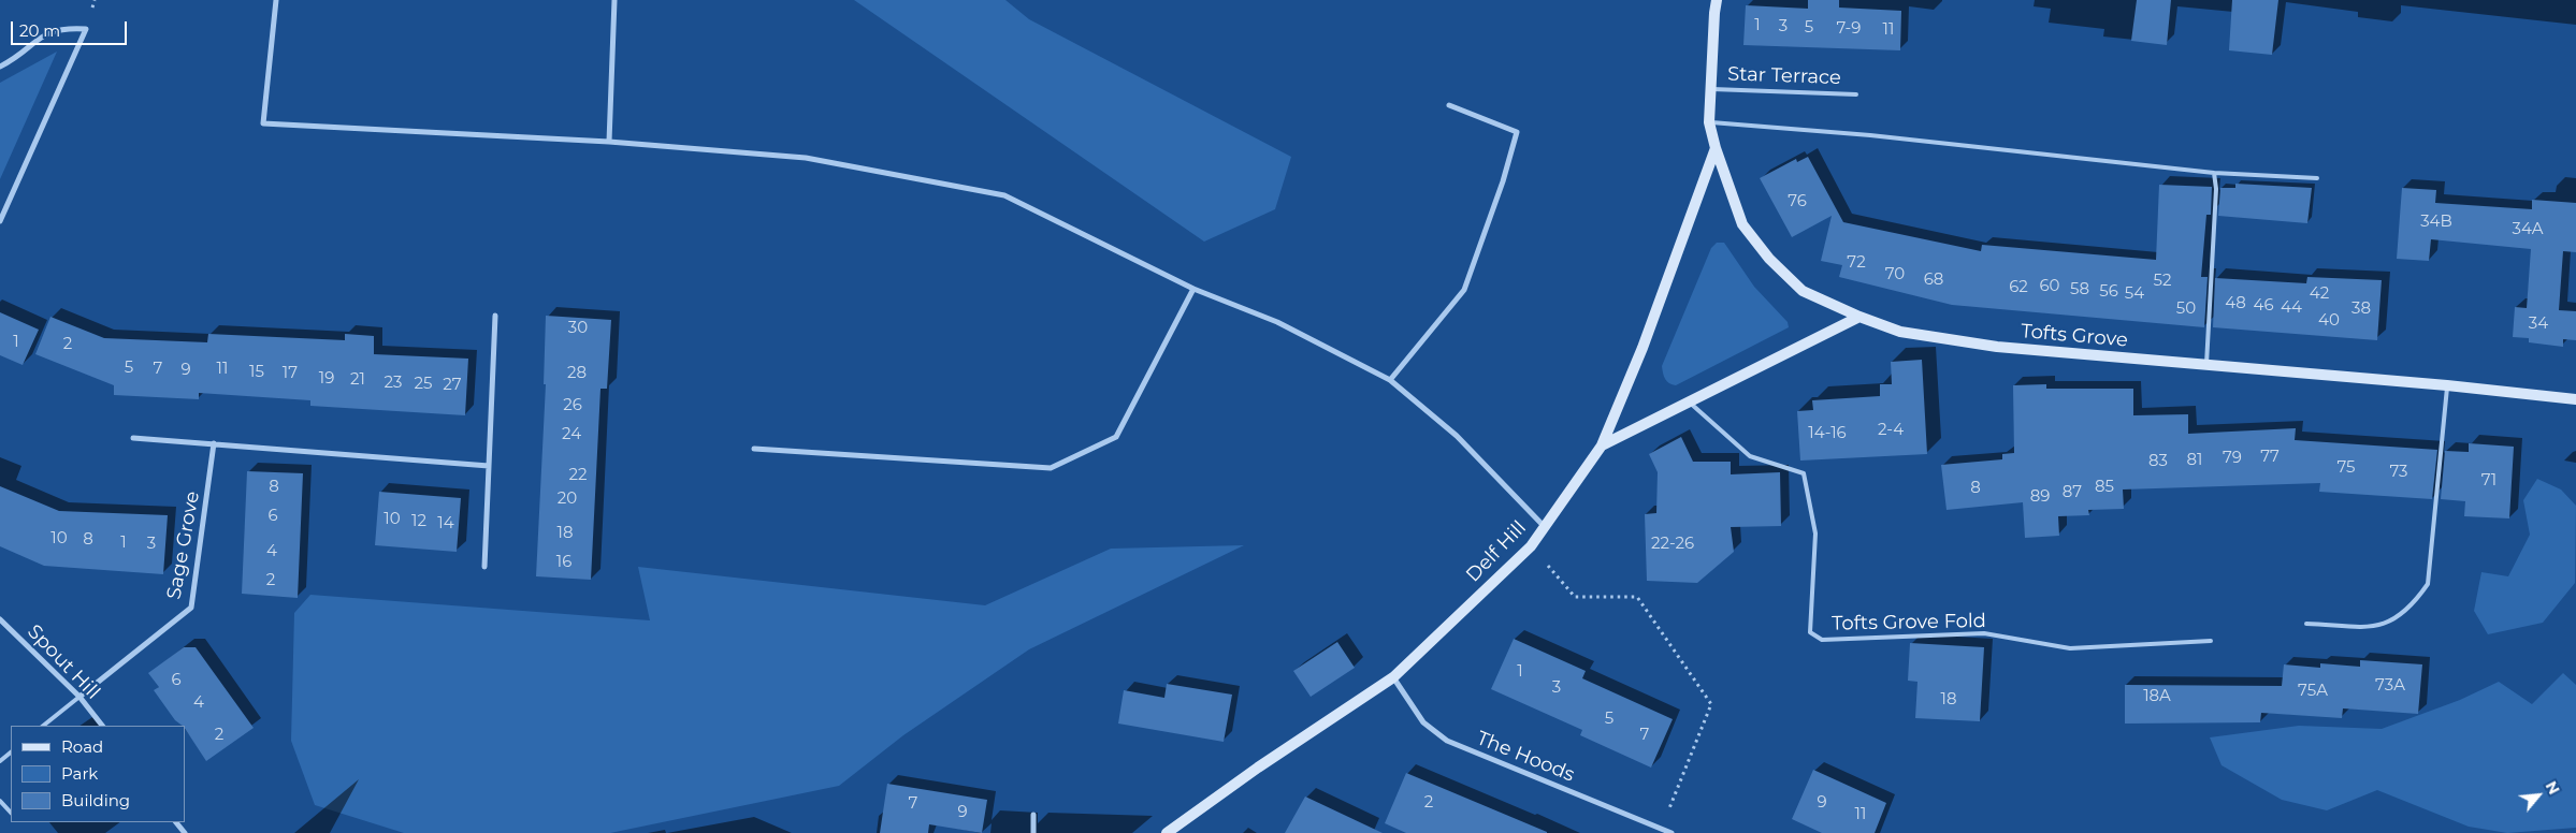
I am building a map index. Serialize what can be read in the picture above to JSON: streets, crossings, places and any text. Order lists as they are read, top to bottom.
{
  "streets": {
    "street": [
      "Tofts Grove",
      "Sage Grove",
      "Delf Hill",
      "Spout Hill",
      "The Hoods"
    ],
    "lane": ["Star Terrace", "Tofts Grove Fold"]
  },
  "crossings": [
    ["Star Terrace", "Tofts Grove"],
    ["Tofts Grove", "Delf Hill"],
    ["Sage Grove", "Spout Hill"],
    ["Delf Hill", "The Hoods"]
  ],
  "house_numbers": [
    "1",
    "3",
    "5",
    "7-9",
    "11",
    "76",
    "34B",
    "34A",
    "72",
    "70",
    "68",
    "52",
    "60",
    "62",
    "58",
    "56",
    "54",
    "42",
    "48",
    "46",
    "44",
    "50",
    "38",
    "40",
    "34",
    "30",
    "1",
    "2",
    "5",
    "7",
    "11",
    "9",
    "15",
    "17",
    "28",
    "19",
    "21",
    "23",
    "25",
    "27",
    "26",
    "2-4",
    "14-16",
    "24",
    "77",
    "79",
    "81",
    "83",
    "75",
    "73",
    "22",
    "71",
    "8",
    "85",
    "8",
    "87",
    "89",
    "20",
    "6",
    "10",
    "12",
    "14",
    "18",
    "10",
    "8",
    "1",
    "3",
    "22-26",
    "4",
    "16",
    "2",
    "1",
    "6",
    "73A",
    "3",
    "75A",
    "18A",
    "18",
    "4",
    "5",
    "2",
    "7",
    "2",
    "9",
    "7",
    "9",
    "11"
  ],
  "legend": ["Road", "Park", "Building"],
  "scale_bar": "20 m",
  "north": "top right"
}
